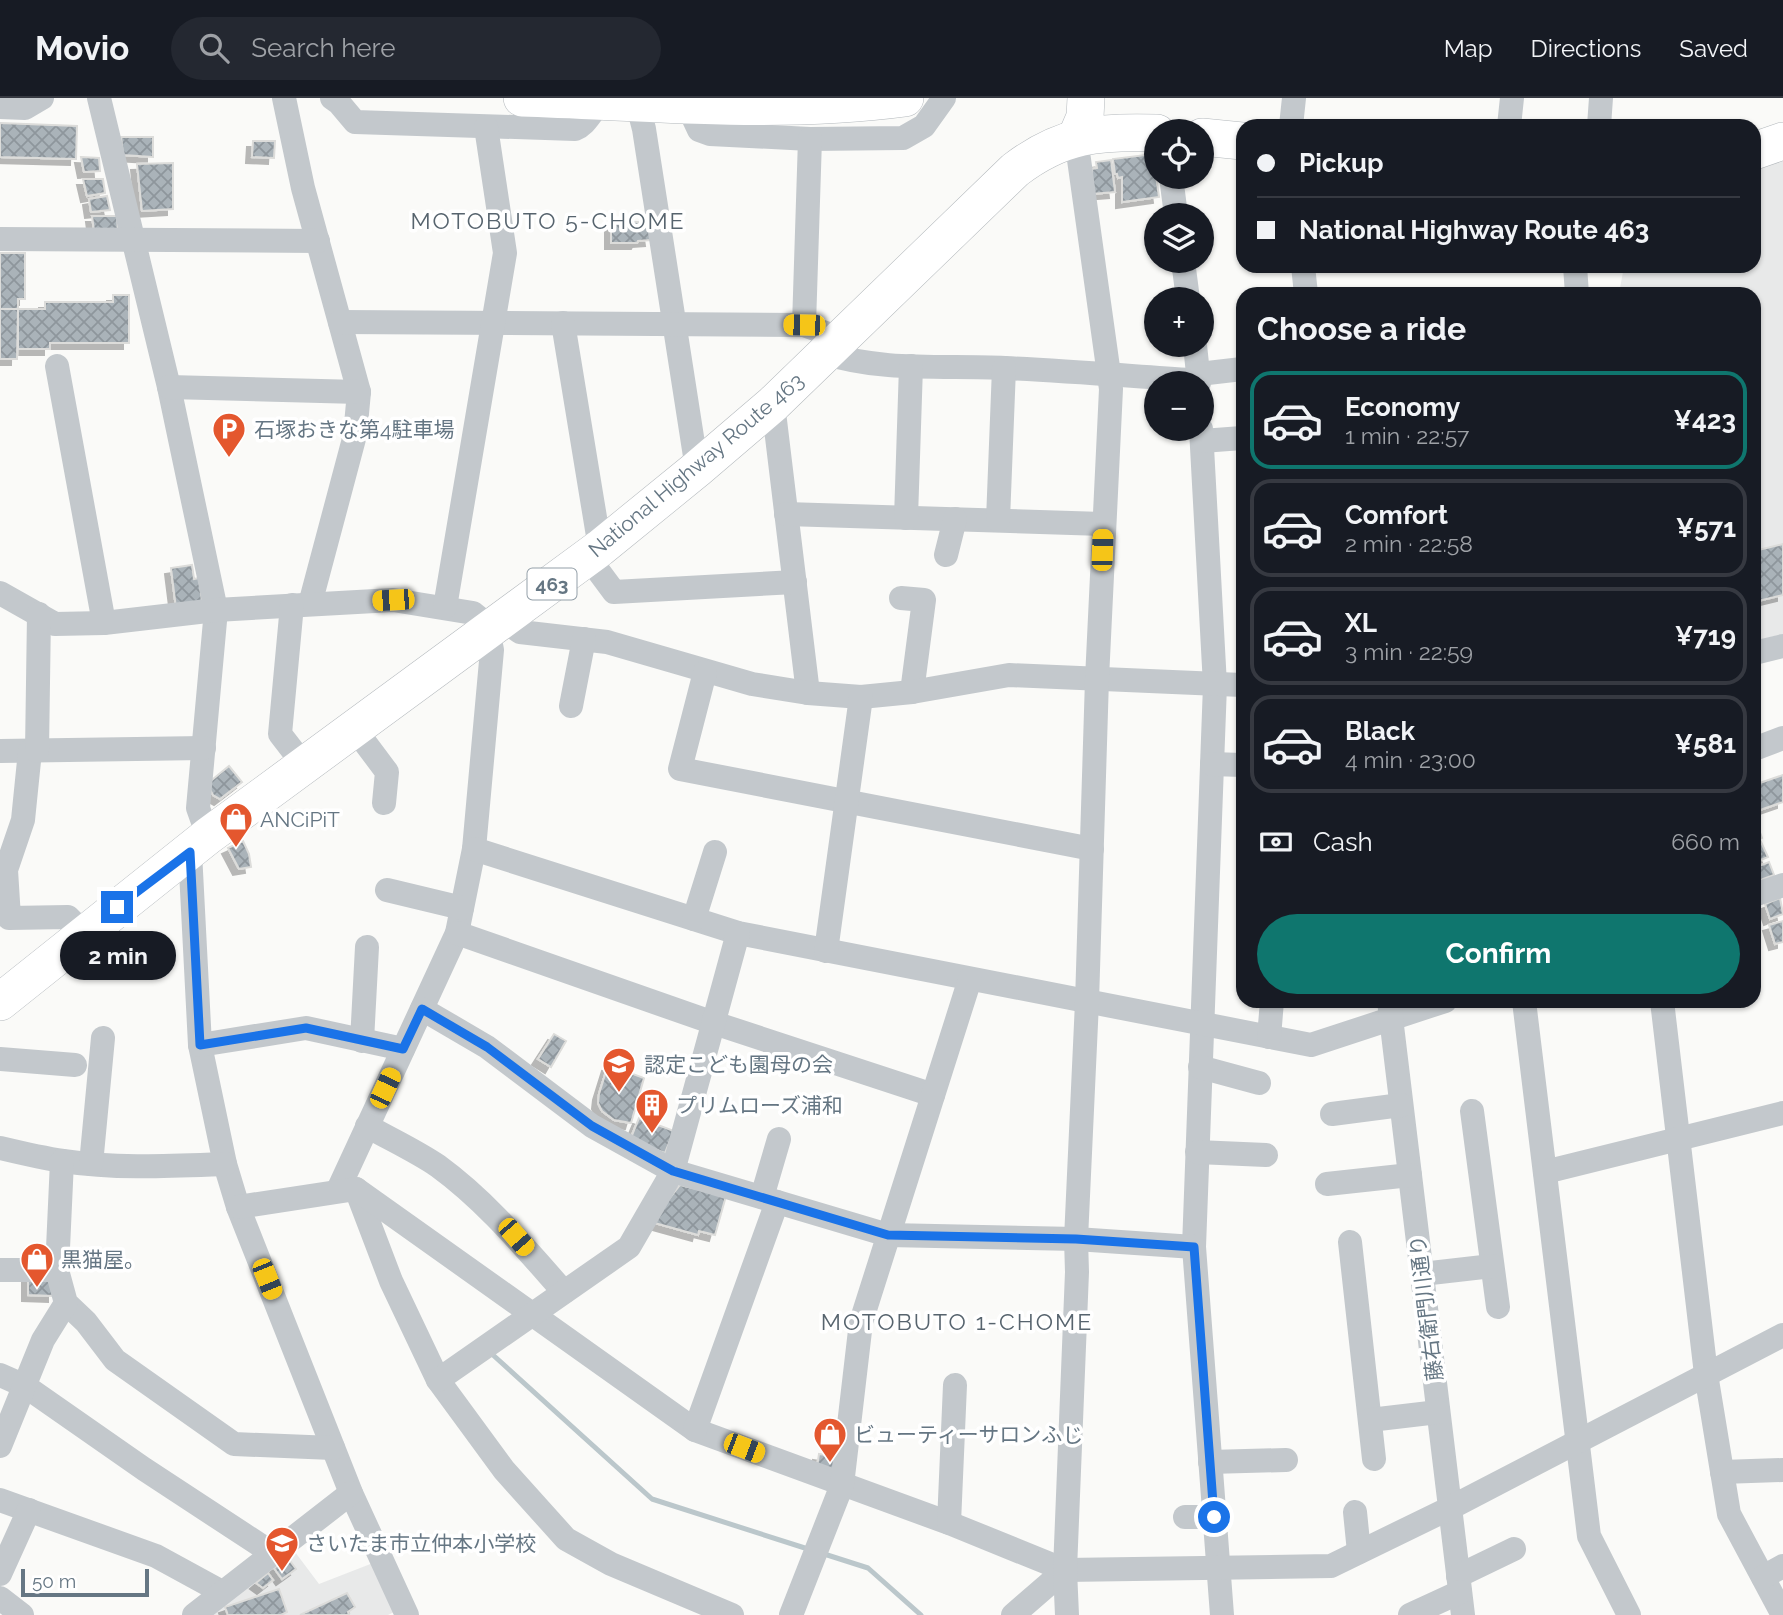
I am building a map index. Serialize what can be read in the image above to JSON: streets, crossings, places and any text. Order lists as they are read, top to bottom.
{
  "streets": {
    "highway": ["National Highway Route 463", "463"],
    "street": ["藤右衛門川通り"]
  },
  "districts": ["MOTOBUTO 5-CHOME", "MOTOBUTO 1-CHOME"],
  "places": {
    "parking": ["石塚おきな第4駐車場"],
    "shop": ["ANCiPiT", "黒猫屋。", "ビューティーサロンふじ"],
    "school or university": ["認定こども園母の会", "さいたま市立仲本小学校"],
    "building": ["プリムローズ浦和"]
  },
  "scale_bar": "50 m",
  "page": {
    "header": "Movio",
    "search": "Search here",
    "nav": ["Map", "Directions", "Saved"],
    "map_buttons": ["+", "−"],
    "banner": ["Pickup", "National Highway Route 463"],
    "heading": "Choose a ride",
    "list": [
      {
        "name": "Economy",
        "note": "1 min · 22:57",
        "value": "¥423"
      },
      {
        "name": "Comfort",
        "note": "2 min · 22:58",
        "value": "¥571"
      },
      {
        "name": "XL",
        "note": "3 min · 22:59",
        "value": "¥719"
      },
      {
        "name": "Black",
        "note": "4 min · 23:00",
        "value": "¥581"
      }
    ],
    "pay": ["Cash", "660 m"],
    "buttons": "Confirm",
    "bubble": "2 min",
    "scale": "50 m"
  }
}
